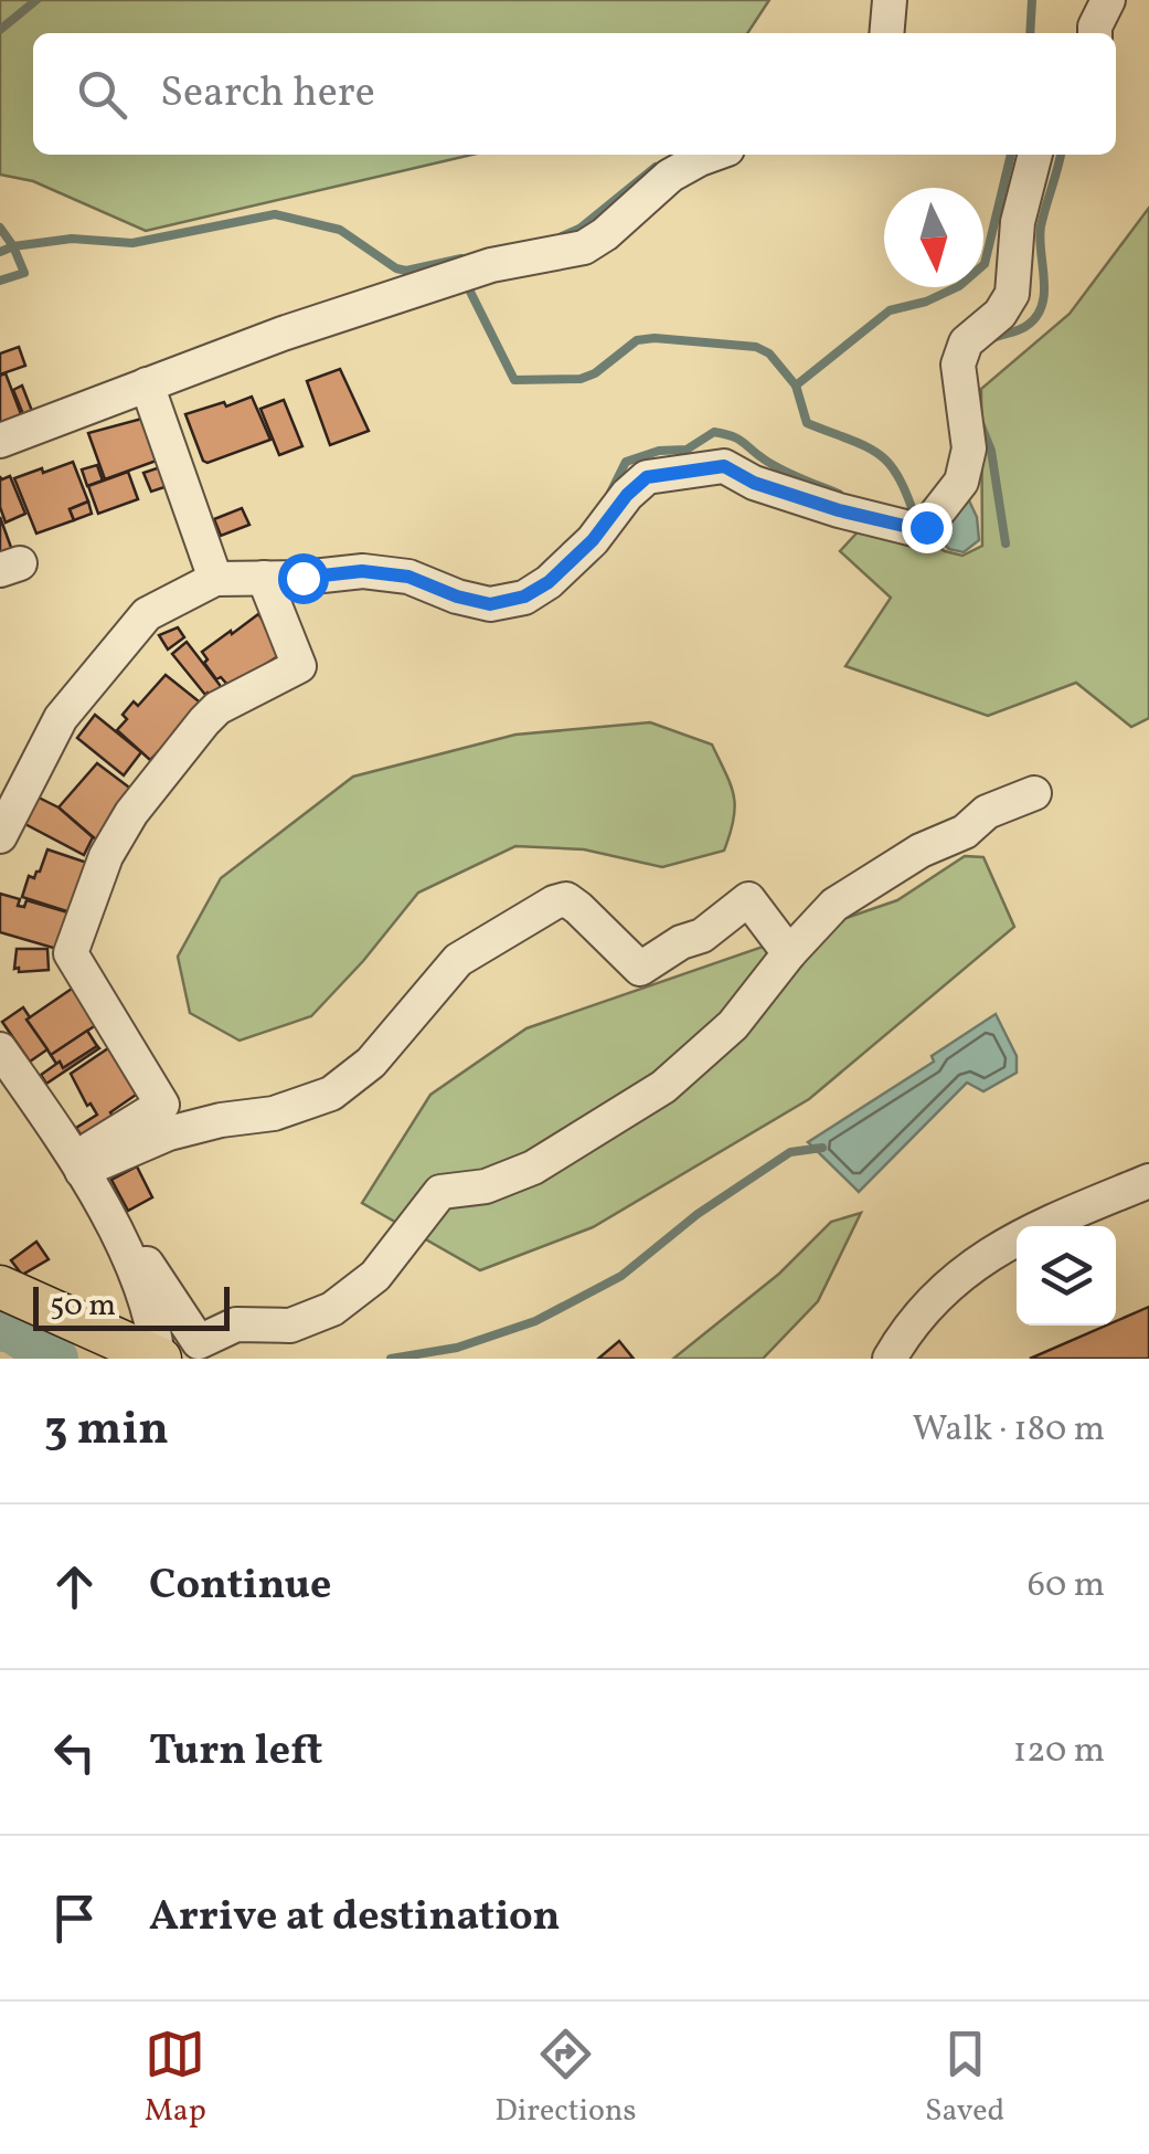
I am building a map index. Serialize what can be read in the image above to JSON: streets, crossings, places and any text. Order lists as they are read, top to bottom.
{
  "scale_bar": "50 m",
  "north": "bottom",
  "page": {
    "search": "Search here",
    "scale": "50 m",
    "heading": ["3 min", "Walk · 180 m"],
    "list": [
      ["Continue", "60 m"],
      ["Turn left", "120 m"],
      "Arrive at destination"
    ],
    "nav": ["Map", "Directions", "Saved"]
  }
}
